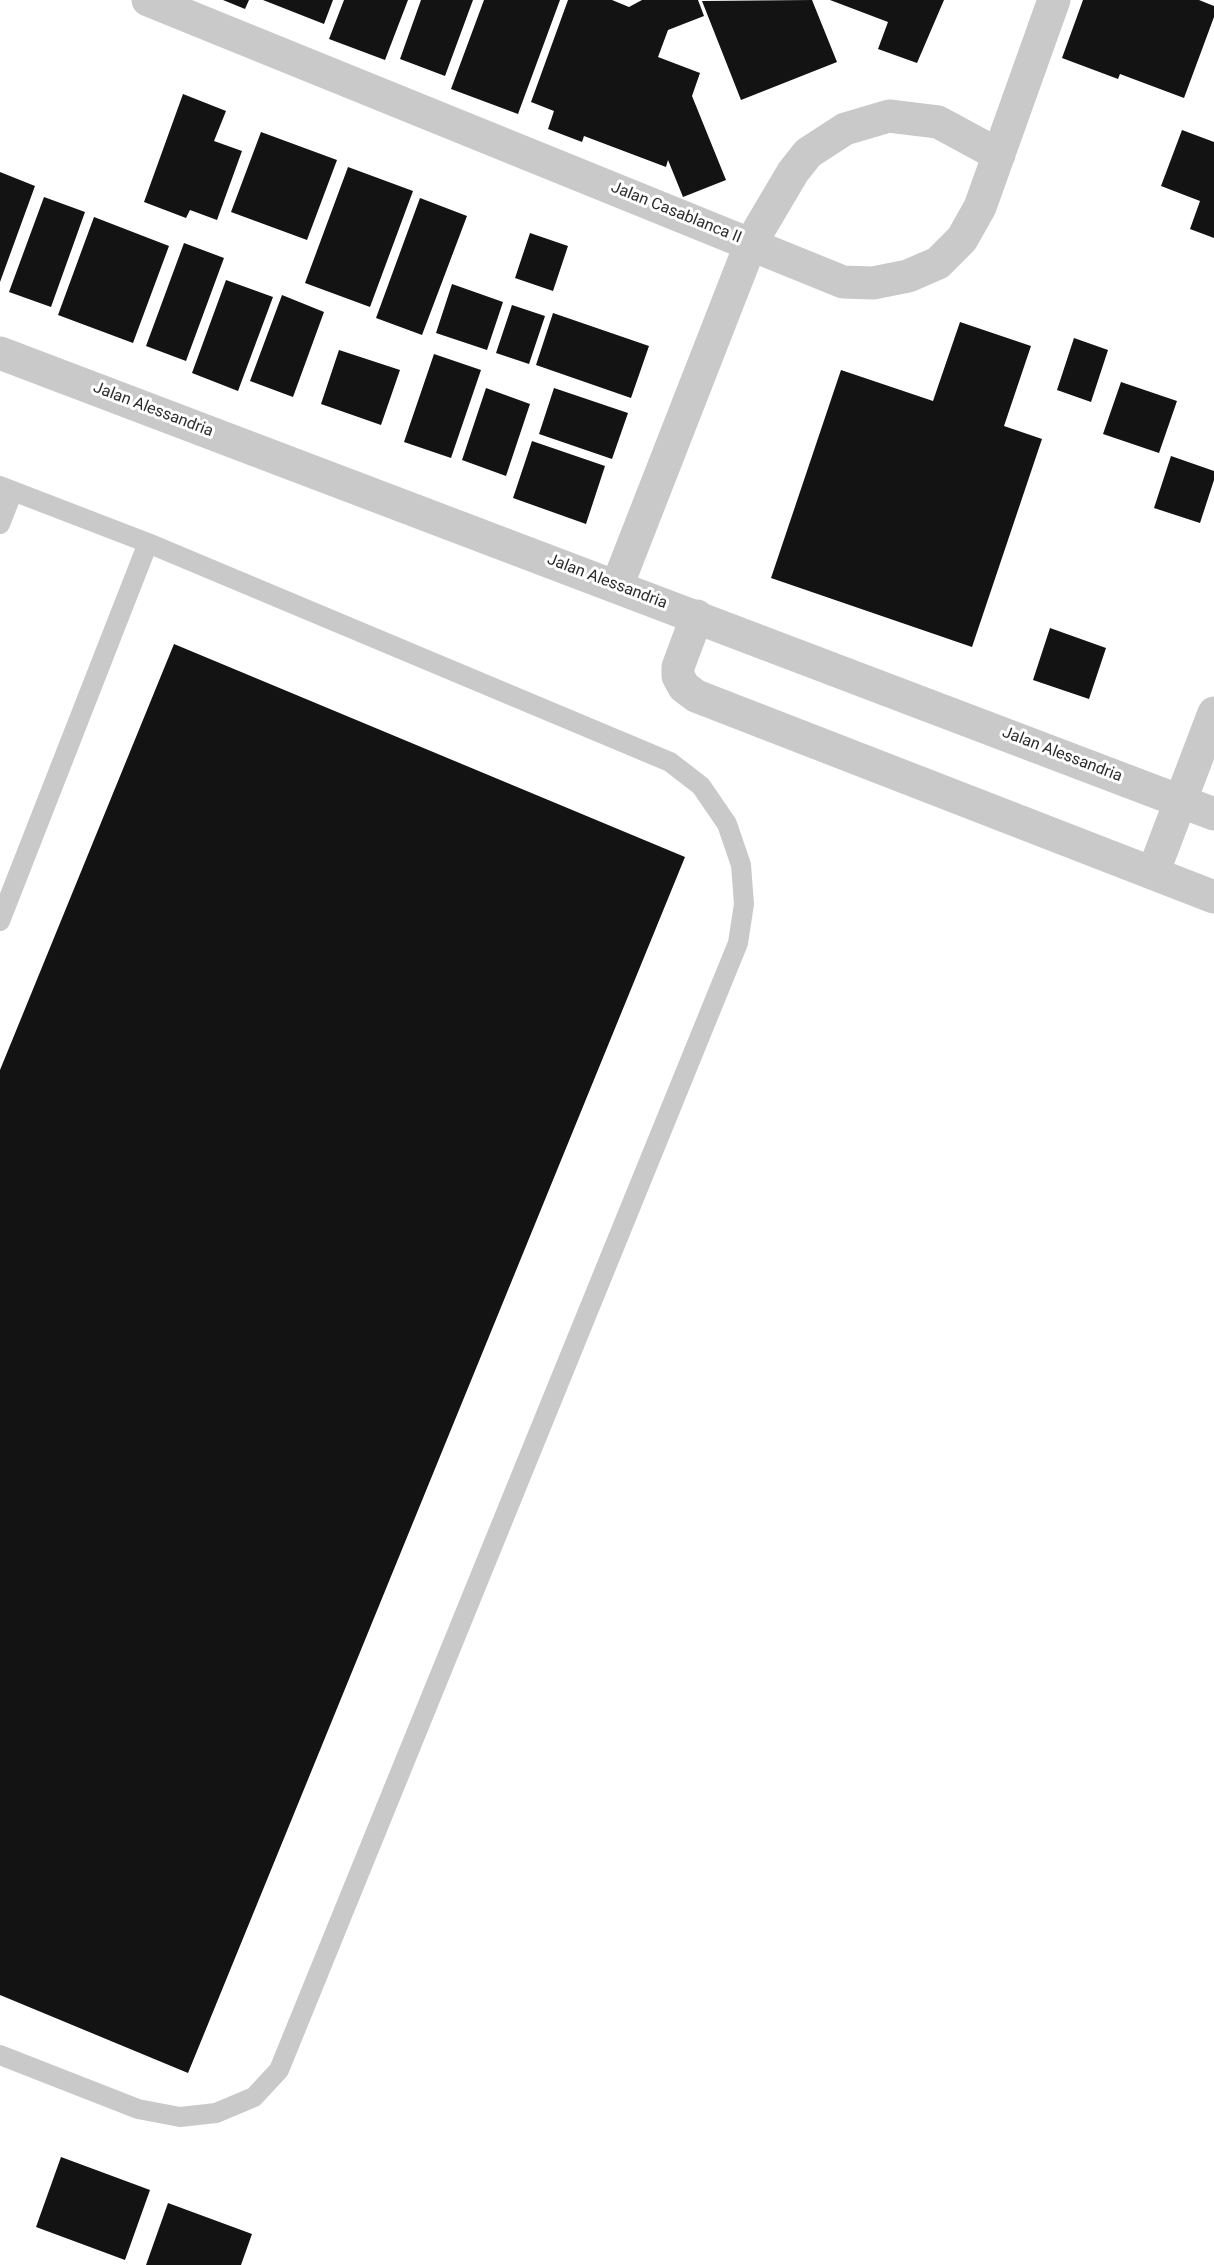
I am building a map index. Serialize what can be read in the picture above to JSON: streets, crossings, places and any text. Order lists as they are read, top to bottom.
{
  "streets": {
    "street": ["Jalan Casablanca II", "Jalan Alessandria"]
  }
}
